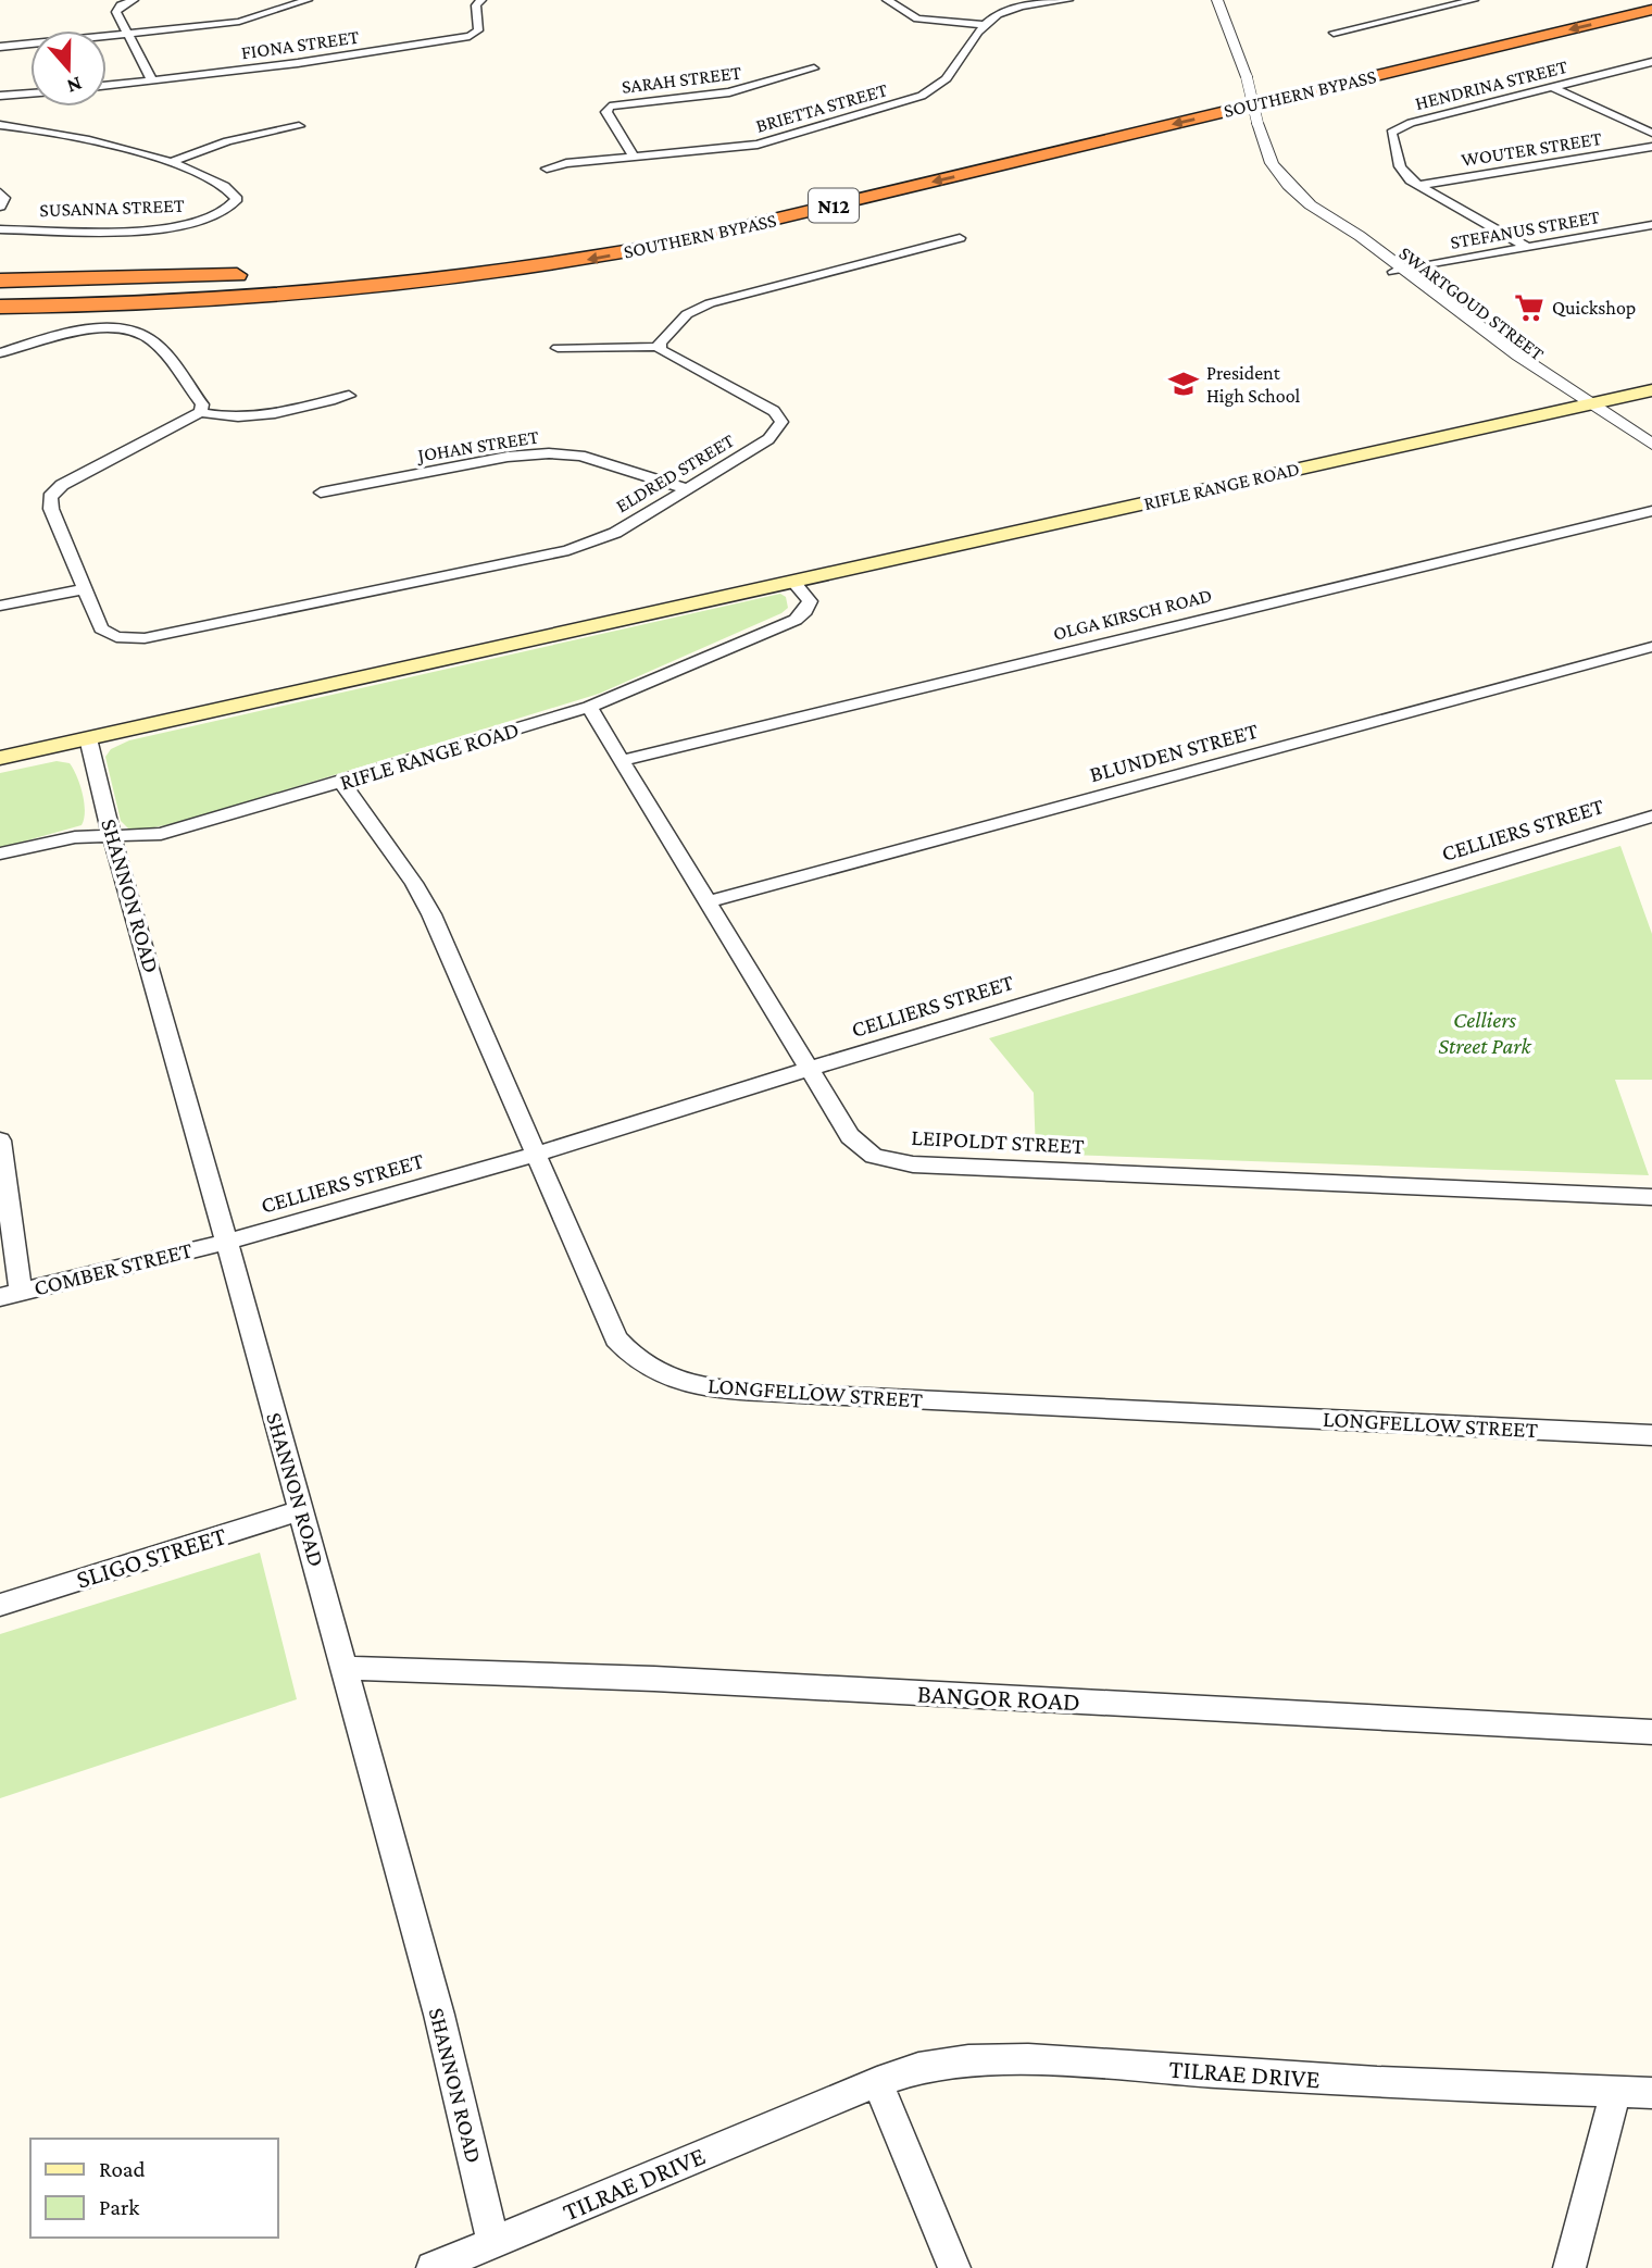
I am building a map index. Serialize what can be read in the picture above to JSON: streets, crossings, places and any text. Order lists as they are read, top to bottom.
{
  "streets": {
    "highway": ["SOUTHERN BYPASS", "N12"],
    "main road": ["RIFLE RANGE ROAD"],
    "street": [
      "FIONA STREET",
      "SARAH STREET",
      "HENDRINA STREET",
      "BRIETTA STREET",
      "WOUTER STREET",
      "SUSANNA STREET",
      "STEFANUS STREET",
      "SWARTGOUD STREET",
      "JOHAN STREET",
      "ELDRED STREET",
      "OLGA KIRSCH ROAD",
      "BLUNDEN STREET",
      "CELLIERS STREET",
      "SHANNON ROAD",
      "LEIPOLDT STREET",
      "COMBER STREET",
      "LONGFELLOW STREET",
      "SLIGO STREET",
      "BANGOR ROAD",
      "TILRAE DRIVE"
    ]
  },
  "crossings": [
    ["SARAH STREET", "BRIETTA STREET"],
    ["HENDRINA STREET", "WOUTER STREET"],
    ["HENDRINA STREET", "STEFANUS STREET"],
    ["STEFANUS STREET", "SWARTGOUD STREET"],
    ["SWARTGOUD STREET", "RIFLE RANGE ROAD"],
    ["JOHAN STREET", "ELDRED STREET"],
    ["RIFLE RANGE ROAD", "SHANNON ROAD"],
    ["RIFLE RANGE ROAD", "LEIPOLDT STREET"],
    ["RIFLE RANGE ROAD", "LONGFELLOW STREET"],
    ["OLGA KIRSCH ROAD", "LEIPOLDT STREET"],
    ["BLUNDEN STREET", "LEIPOLDT STREET"],
    ["CELLIERS STREET", "SHANNON ROAD"],
    ["CELLIERS STREET", "LEIPOLDT STREET"],
    ["CELLIERS STREET", "COMBER STREET"],
    ["CELLIERS STREET", "LONGFELLOW STREET"],
    ["SHANNON ROAD", "COMBER STREET"],
    ["SHANNON ROAD", "SLIGO STREET"],
    ["SHANNON ROAD", "BANGOR ROAD"],
    ["SHANNON ROAD", "TILRAE DRIVE"]
  ],
  "parks": ["Celliers Street Park"],
  "places": {
    "supermarket": ["Quickshop"],
    "school or university": ["President High School"]
  },
  "legend": ["Road", "Park"],
  "north": "bottom"
}
